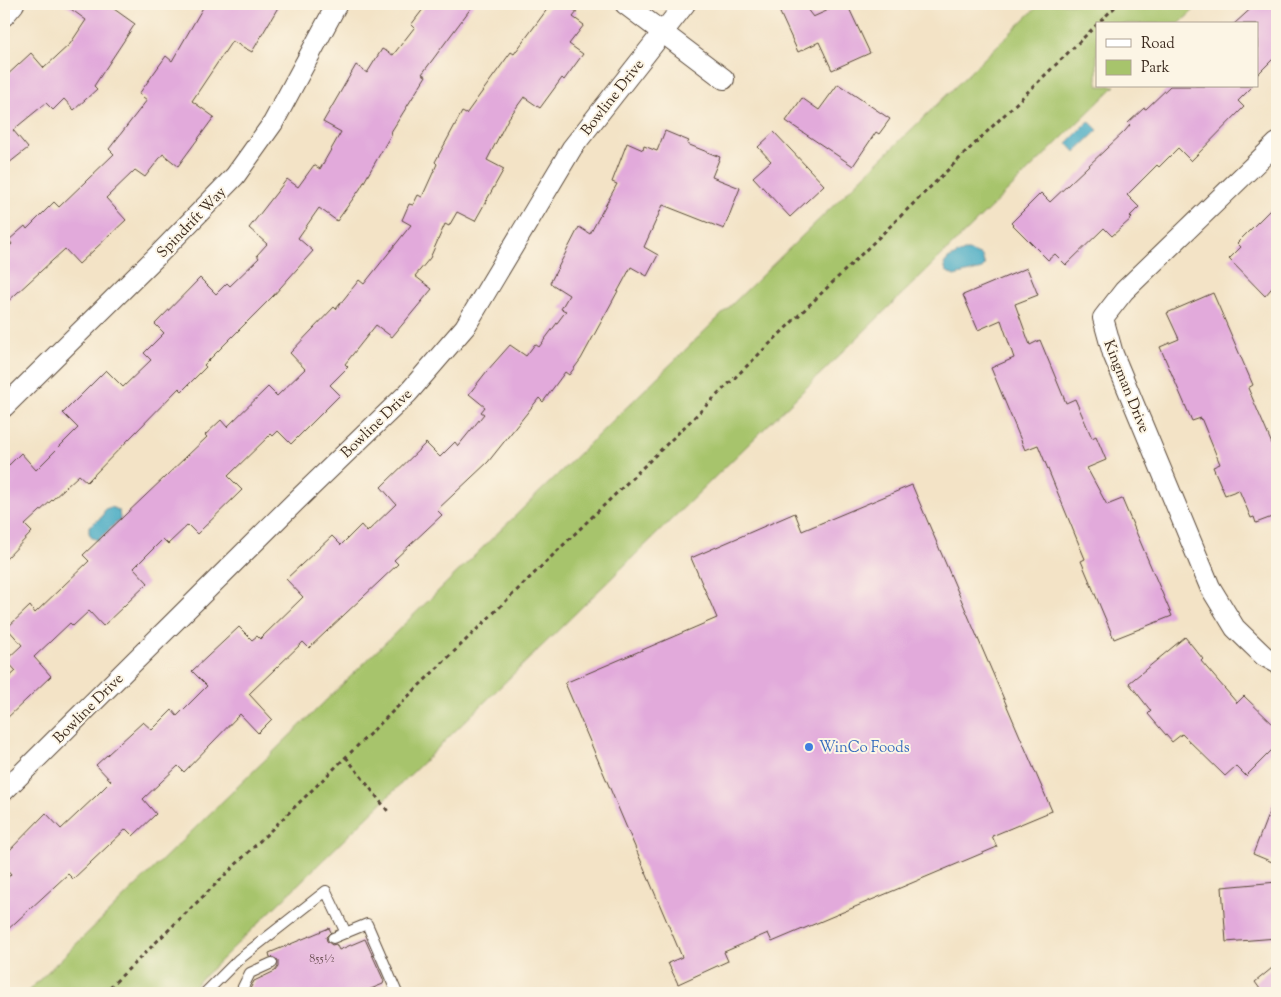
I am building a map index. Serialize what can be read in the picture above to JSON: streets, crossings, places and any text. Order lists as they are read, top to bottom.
{
  "streets": {
    "street": ["Bowline Drive", "Spindrift Way", "Kingman Drive"]
  },
  "places": ["WinCo Foods"],
  "house_numbers": ["855½"],
  "legend": ["Road", "Park"]
}
